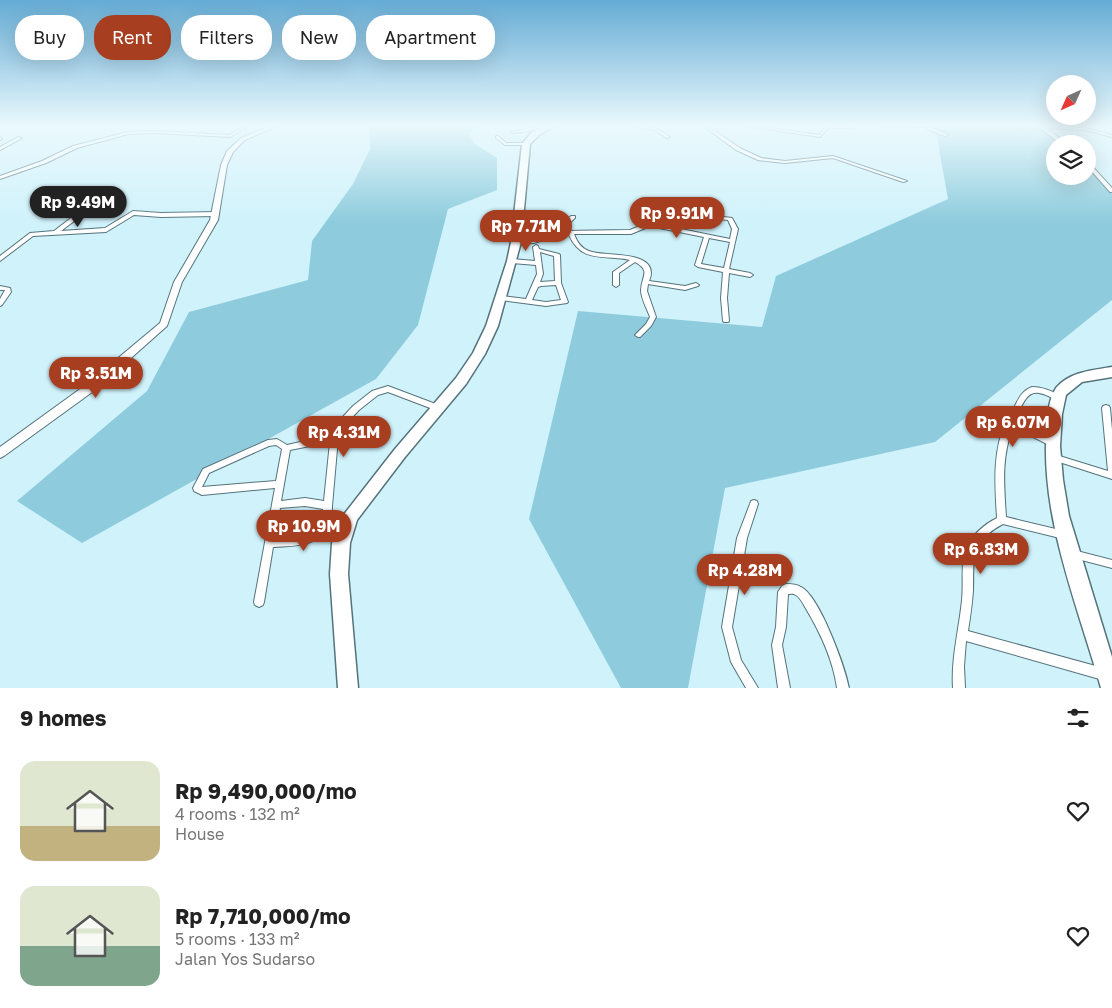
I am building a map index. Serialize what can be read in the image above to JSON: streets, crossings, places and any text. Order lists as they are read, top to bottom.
{
  "north": "bottom left",
  "page": {
    "chip": [
      "Buy",
      "Rent",
      "Filters",
      "New",
      "Apartment"
    ],
    "price": [
      "Rp 9.49M",
      "Rp 9.91M",
      "Rp 7.71M",
      "Rp 3.51M",
      "Rp 6.07M",
      "Rp 4.31M",
      "Rp 10.9M",
      "Rp 6.83M",
      "Rp 4.28M"
    ],
    "heading": "9 homes",
    "list": [
      {
        "name": "Rp 9,490,000/mo",
        "note": "4 rooms · 132 m² · House"
      },
      {
        "name": "Rp 7,710,000/mo",
        "note": "5 rooms · 133 m² · Jalan Yos Sudarso"
      }
    ]
  }
}
